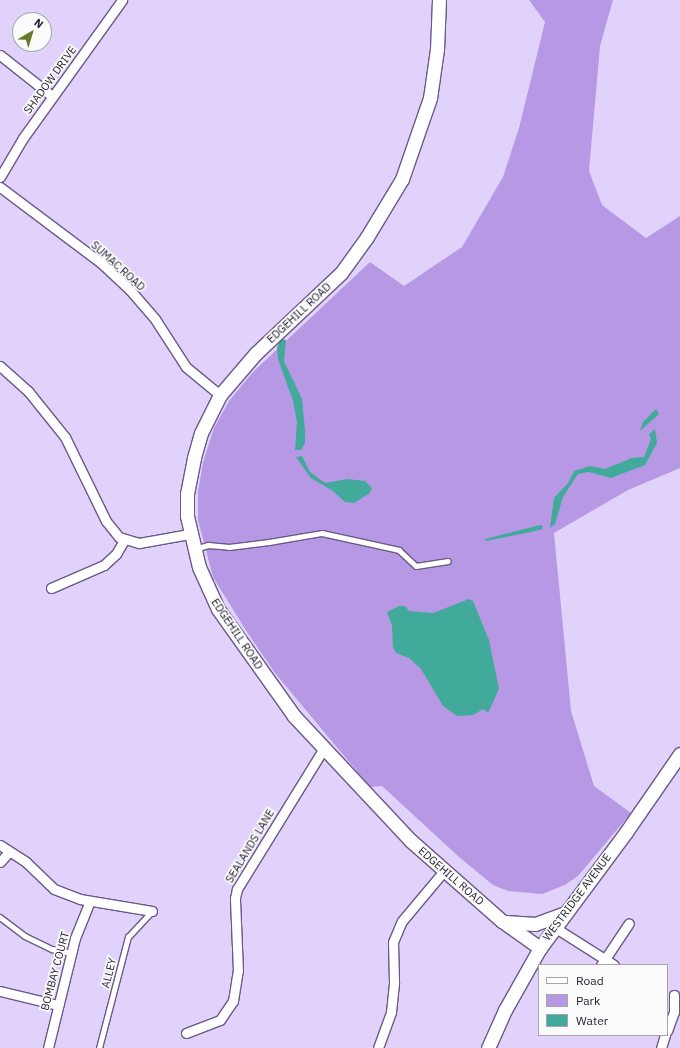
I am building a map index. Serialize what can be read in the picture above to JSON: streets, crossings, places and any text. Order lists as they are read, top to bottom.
{
  "streets": {
    "street": [
      "SHADOW DRIVE",
      "SUMAC ROAD",
      "EDGEHILL ROAD",
      "SEALANDS LANE",
      "WESTRIDGE AVENUE",
      "BOMBAY COURT"
    ],
    "lane": ["ALLEY"]
  },
  "crossings": [
    ["SUMAC ROAD", "EDGEHILL ROAD"],
    ["EDGEHILL ROAD", "SEALANDS LANE"],
    ["EDGEHILL ROAD", "WESTRIDGE AVENUE"]
  ],
  "legend": ["Road", "Park", "Water"],
  "north": "top right"
}
